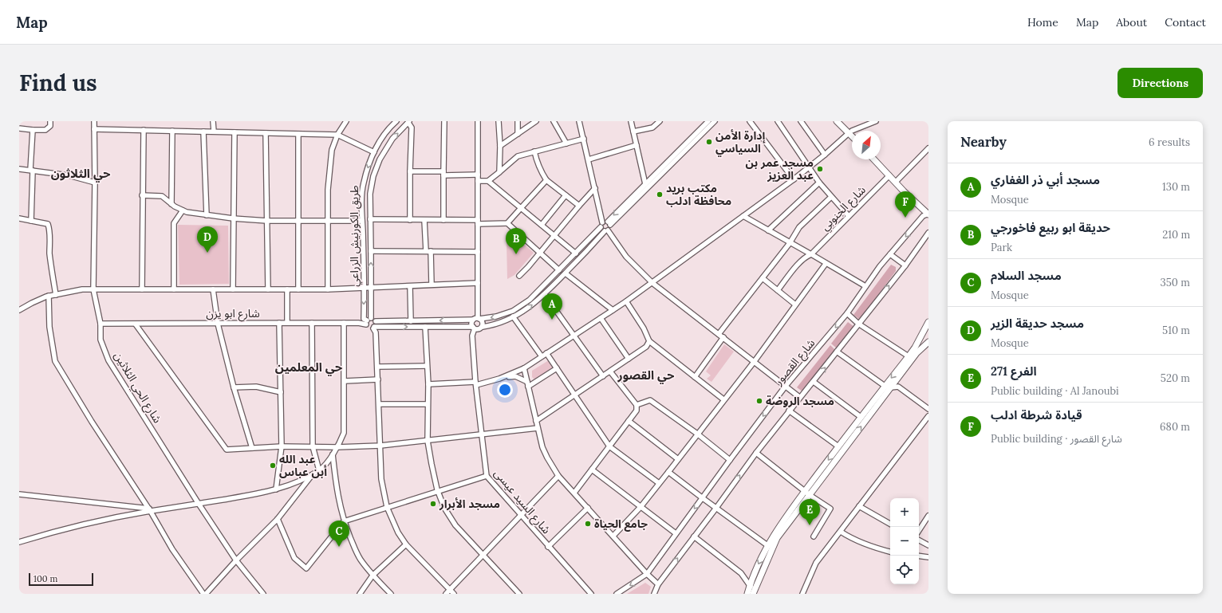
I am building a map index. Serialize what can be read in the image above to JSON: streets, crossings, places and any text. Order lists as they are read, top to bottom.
{
  "streets": {
    "street": [
      "شارع الجنوبي",
      "طريق الكورنيش الزراعي",
      "شارع ابو يزن",
      "شارع القصور",
      "شارع الحي الثلاثين",
      "شارع السيد عيسى"
    ]
  },
  "crossings": [
    ["طريق الكورنيش الزراعي", "شارع ابو يزن"],
    ["شارع ابو يزن", "شارع الحي الثلاثين"]
  ],
  "districts": ["حي الثلاثون", "حي المعلمين", "حي القصور"],
  "places": [
    "إدارة الأمن السياسي",
    "مسجد عمر بن عبد العزيز",
    "مكتب بريد محافظة ادلب",
    "مسجد الروضة",
    "عبد الله أبن عباس",
    "مسجد الأبرار",
    "جامع الحياة"
  ],
  "scale_bar": "100 m",
  "north": "top right",
  "page": {
    "header": "Map",
    "nav": [
      "Home",
      "Map",
      "About",
      "Contact"
    ],
    "buttons": "Directions",
    "title": "Find us",
    "heading": ["Nearby", "6 results"],
    "list": [
      {
        "mark": "A",
        "name": "مسجد أبي ذر الغفاري",
        "note": "Mosque",
        "value": "130 m"
      },
      {
        "mark": "B",
        "name": "حديقة ابو ربيع فاخورجي",
        "note": "Park",
        "value": "210 m"
      },
      {
        "mark": "C",
        "name": "مسجد السلام",
        "note": "Mosque",
        "value": "350 m"
      },
      {
        "mark": "D",
        "name": "مسجد حديقة الزير",
        "note": "Mosque",
        "value": "510 m"
      },
      {
        "mark": "E",
        "name": "الفرع 271",
        "note": "Public building · Al Janoubi",
        "value": "520 m"
      },
      {
        "mark": "F",
        "name": "قيادة شرطة ادلب",
        "note": "Public building · شارع القصور",
        "value": "680 m"
      }
    ],
    "pins": [
      "F",
      "D",
      "B",
      "A",
      "E",
      "C"
    ],
    "map_buttons": ["+", "−"],
    "scale": "100 m"
  }
}
